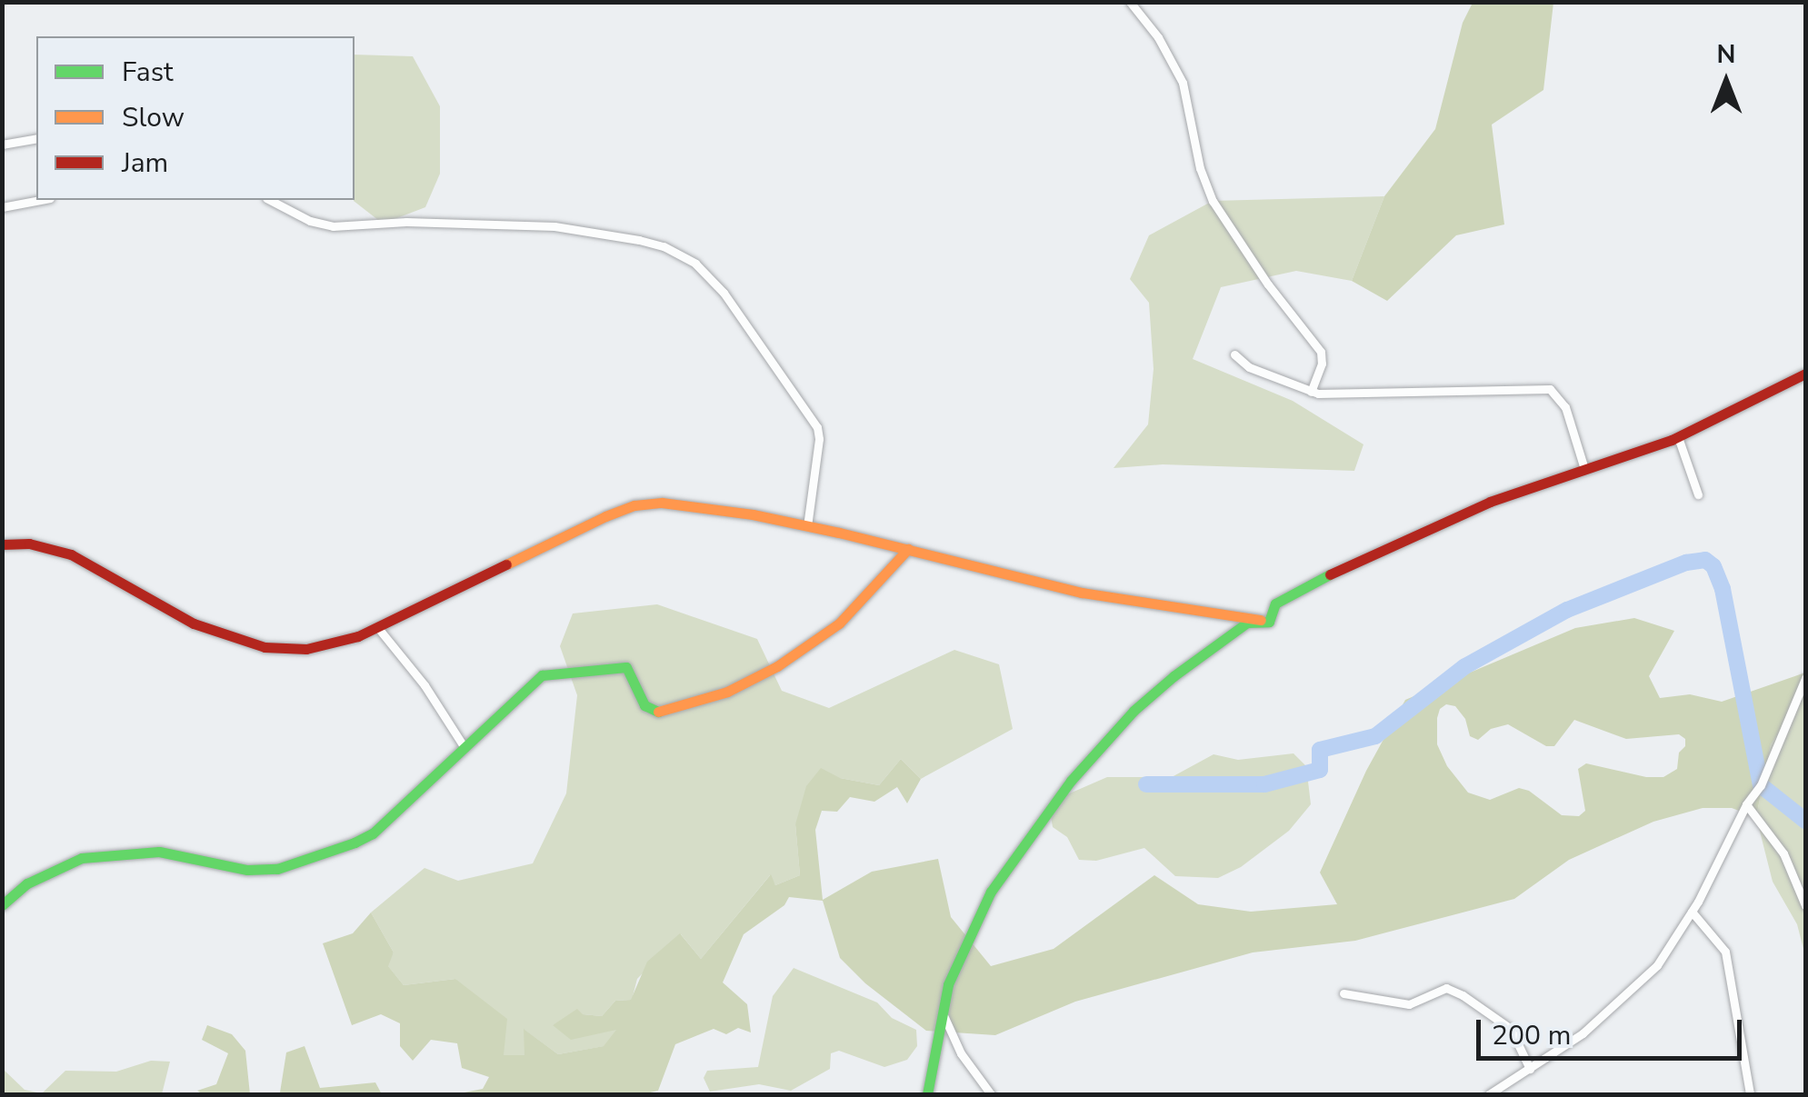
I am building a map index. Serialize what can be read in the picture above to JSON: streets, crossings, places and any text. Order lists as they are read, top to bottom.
{
  "legend": ["Fast", "Slow", "Jam"],
  "scale_bar": "200 m",
  "north": "top"
}
